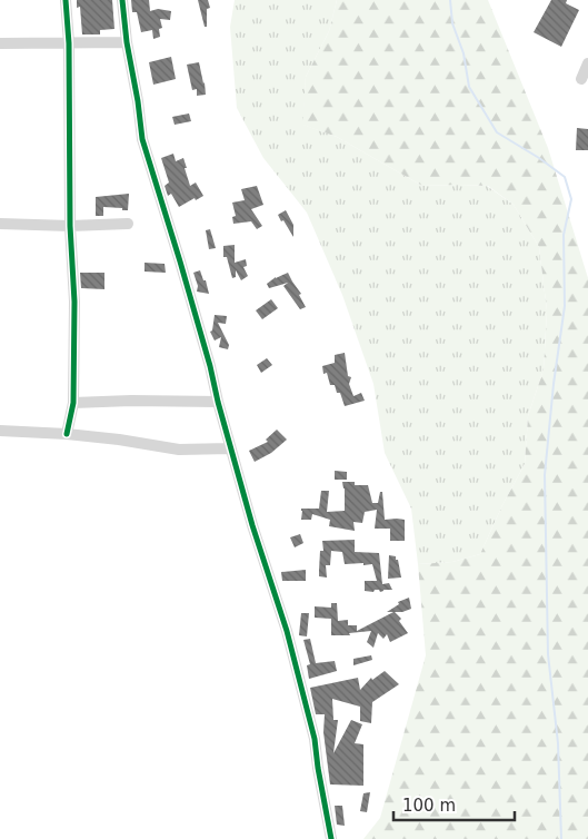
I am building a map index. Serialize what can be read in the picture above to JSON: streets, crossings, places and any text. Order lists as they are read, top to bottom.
{
  "scale_bar": "100 m"
}
